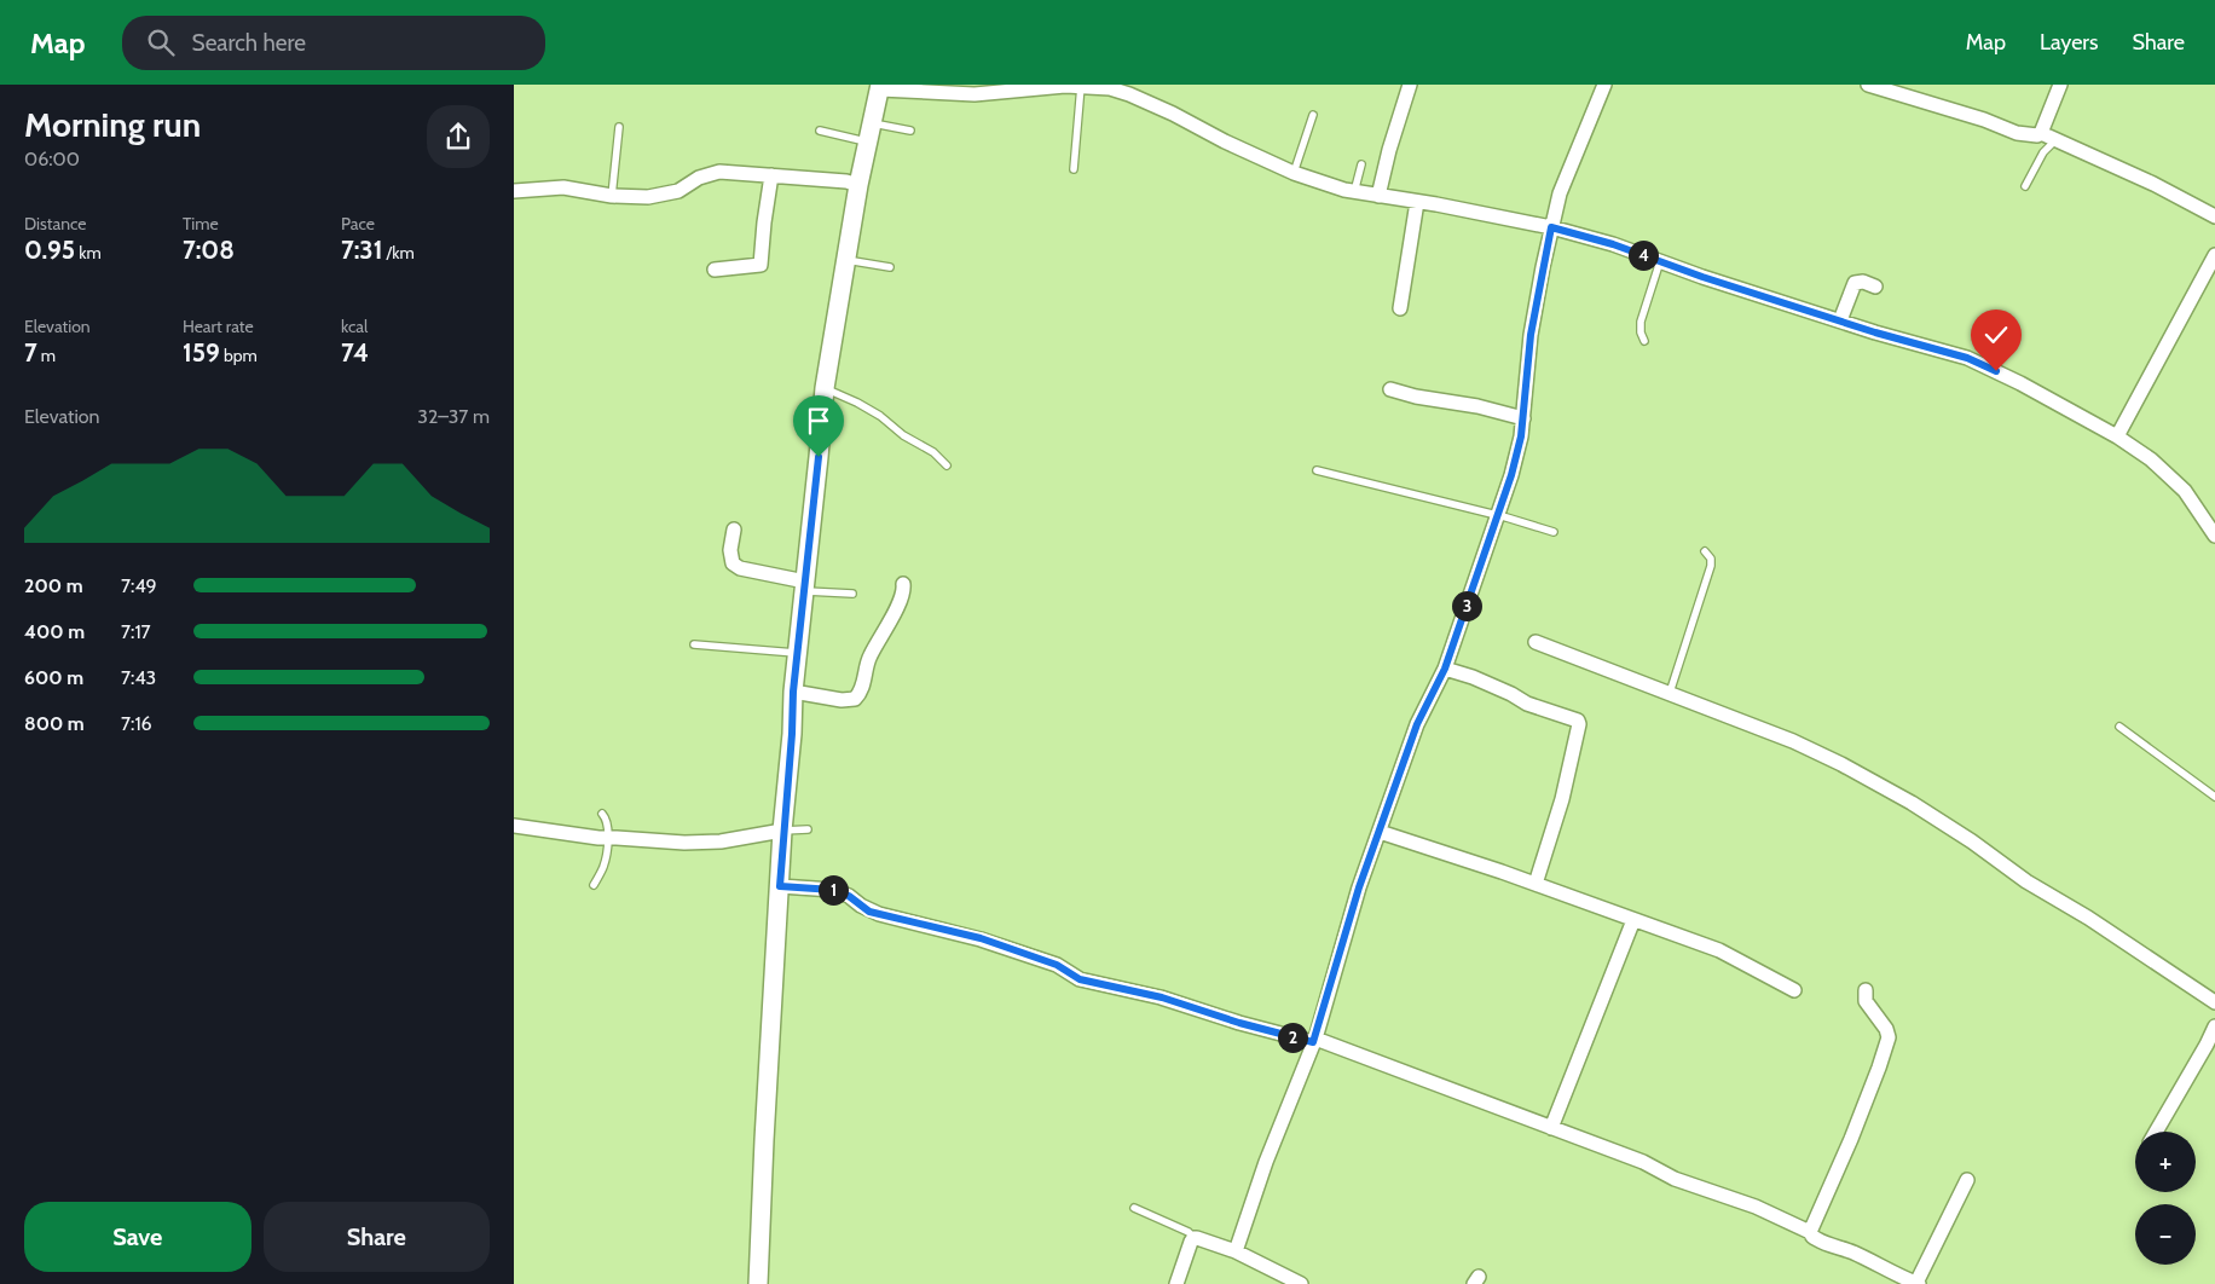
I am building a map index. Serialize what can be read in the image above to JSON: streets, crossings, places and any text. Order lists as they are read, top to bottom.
{
  "page": {
    "header": "Map",
    "search": "Search here",
    "nav": ["Map", "Layers", "Share"],
    "heading": ["Morning run", "06:00"],
    "stats": [
      ["Distance", "0.95 km"],
      ["Time", "7:08"],
      ["Pace", "7:31 /km"],
      ["Elevation", "7 m"],
      ["Heart rate", "159 bpm"],
      ["kcal", "74"]
    ],
    "pins": [
      "4",
      "3",
      "1",
      "2"
    ],
    "chart": ["Elevation", "32–37 m"],
    "list": [
      {
        "name": "200 m",
        "note": "7:49"
      },
      {
        "name": "400 m",
        "note": "7:17"
      },
      {
        "name": "600 m",
        "note": "7:43"
      },
      {
        "name": "800 m",
        "note": "7:16"
      }
    ],
    "map_buttons": ["+", "−"],
    "buttons": ["Save", "Share"]
  }
}
